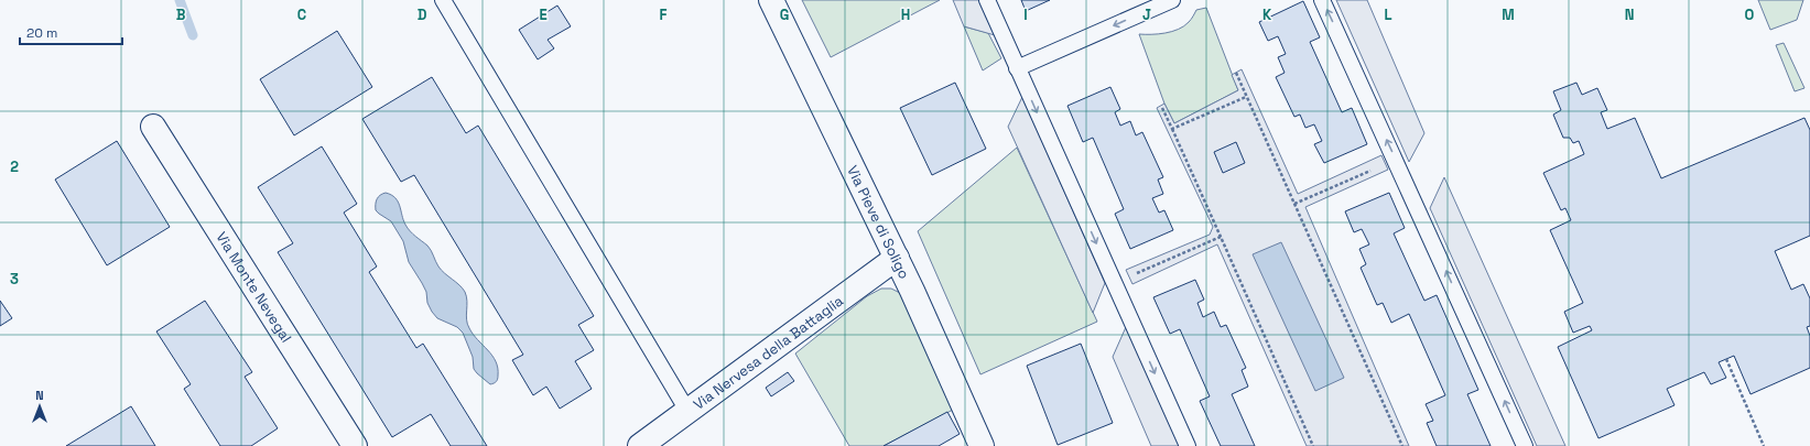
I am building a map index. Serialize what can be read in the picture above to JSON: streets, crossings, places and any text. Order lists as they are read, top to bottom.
{
  "streets": {
    "street": ["Via Pieve di Soligo", "Via Monte Nevegal", "Via Nervesa della Battaglia"]
  },
  "crossings": [
    ["Via Pieve di Soligo", "Via Nervesa della Battaglia"]
  ],
  "scale_bar": "20 m",
  "north": "top",
  "grid": {
    "columns": [
      "B",
      "C",
      "D",
      "E",
      "F",
      "G",
      "H",
      "I",
      "J",
      "K",
      "L",
      "M",
      "N",
      "O"
    ],
    "rows": ["2", "3"]
  }
}
